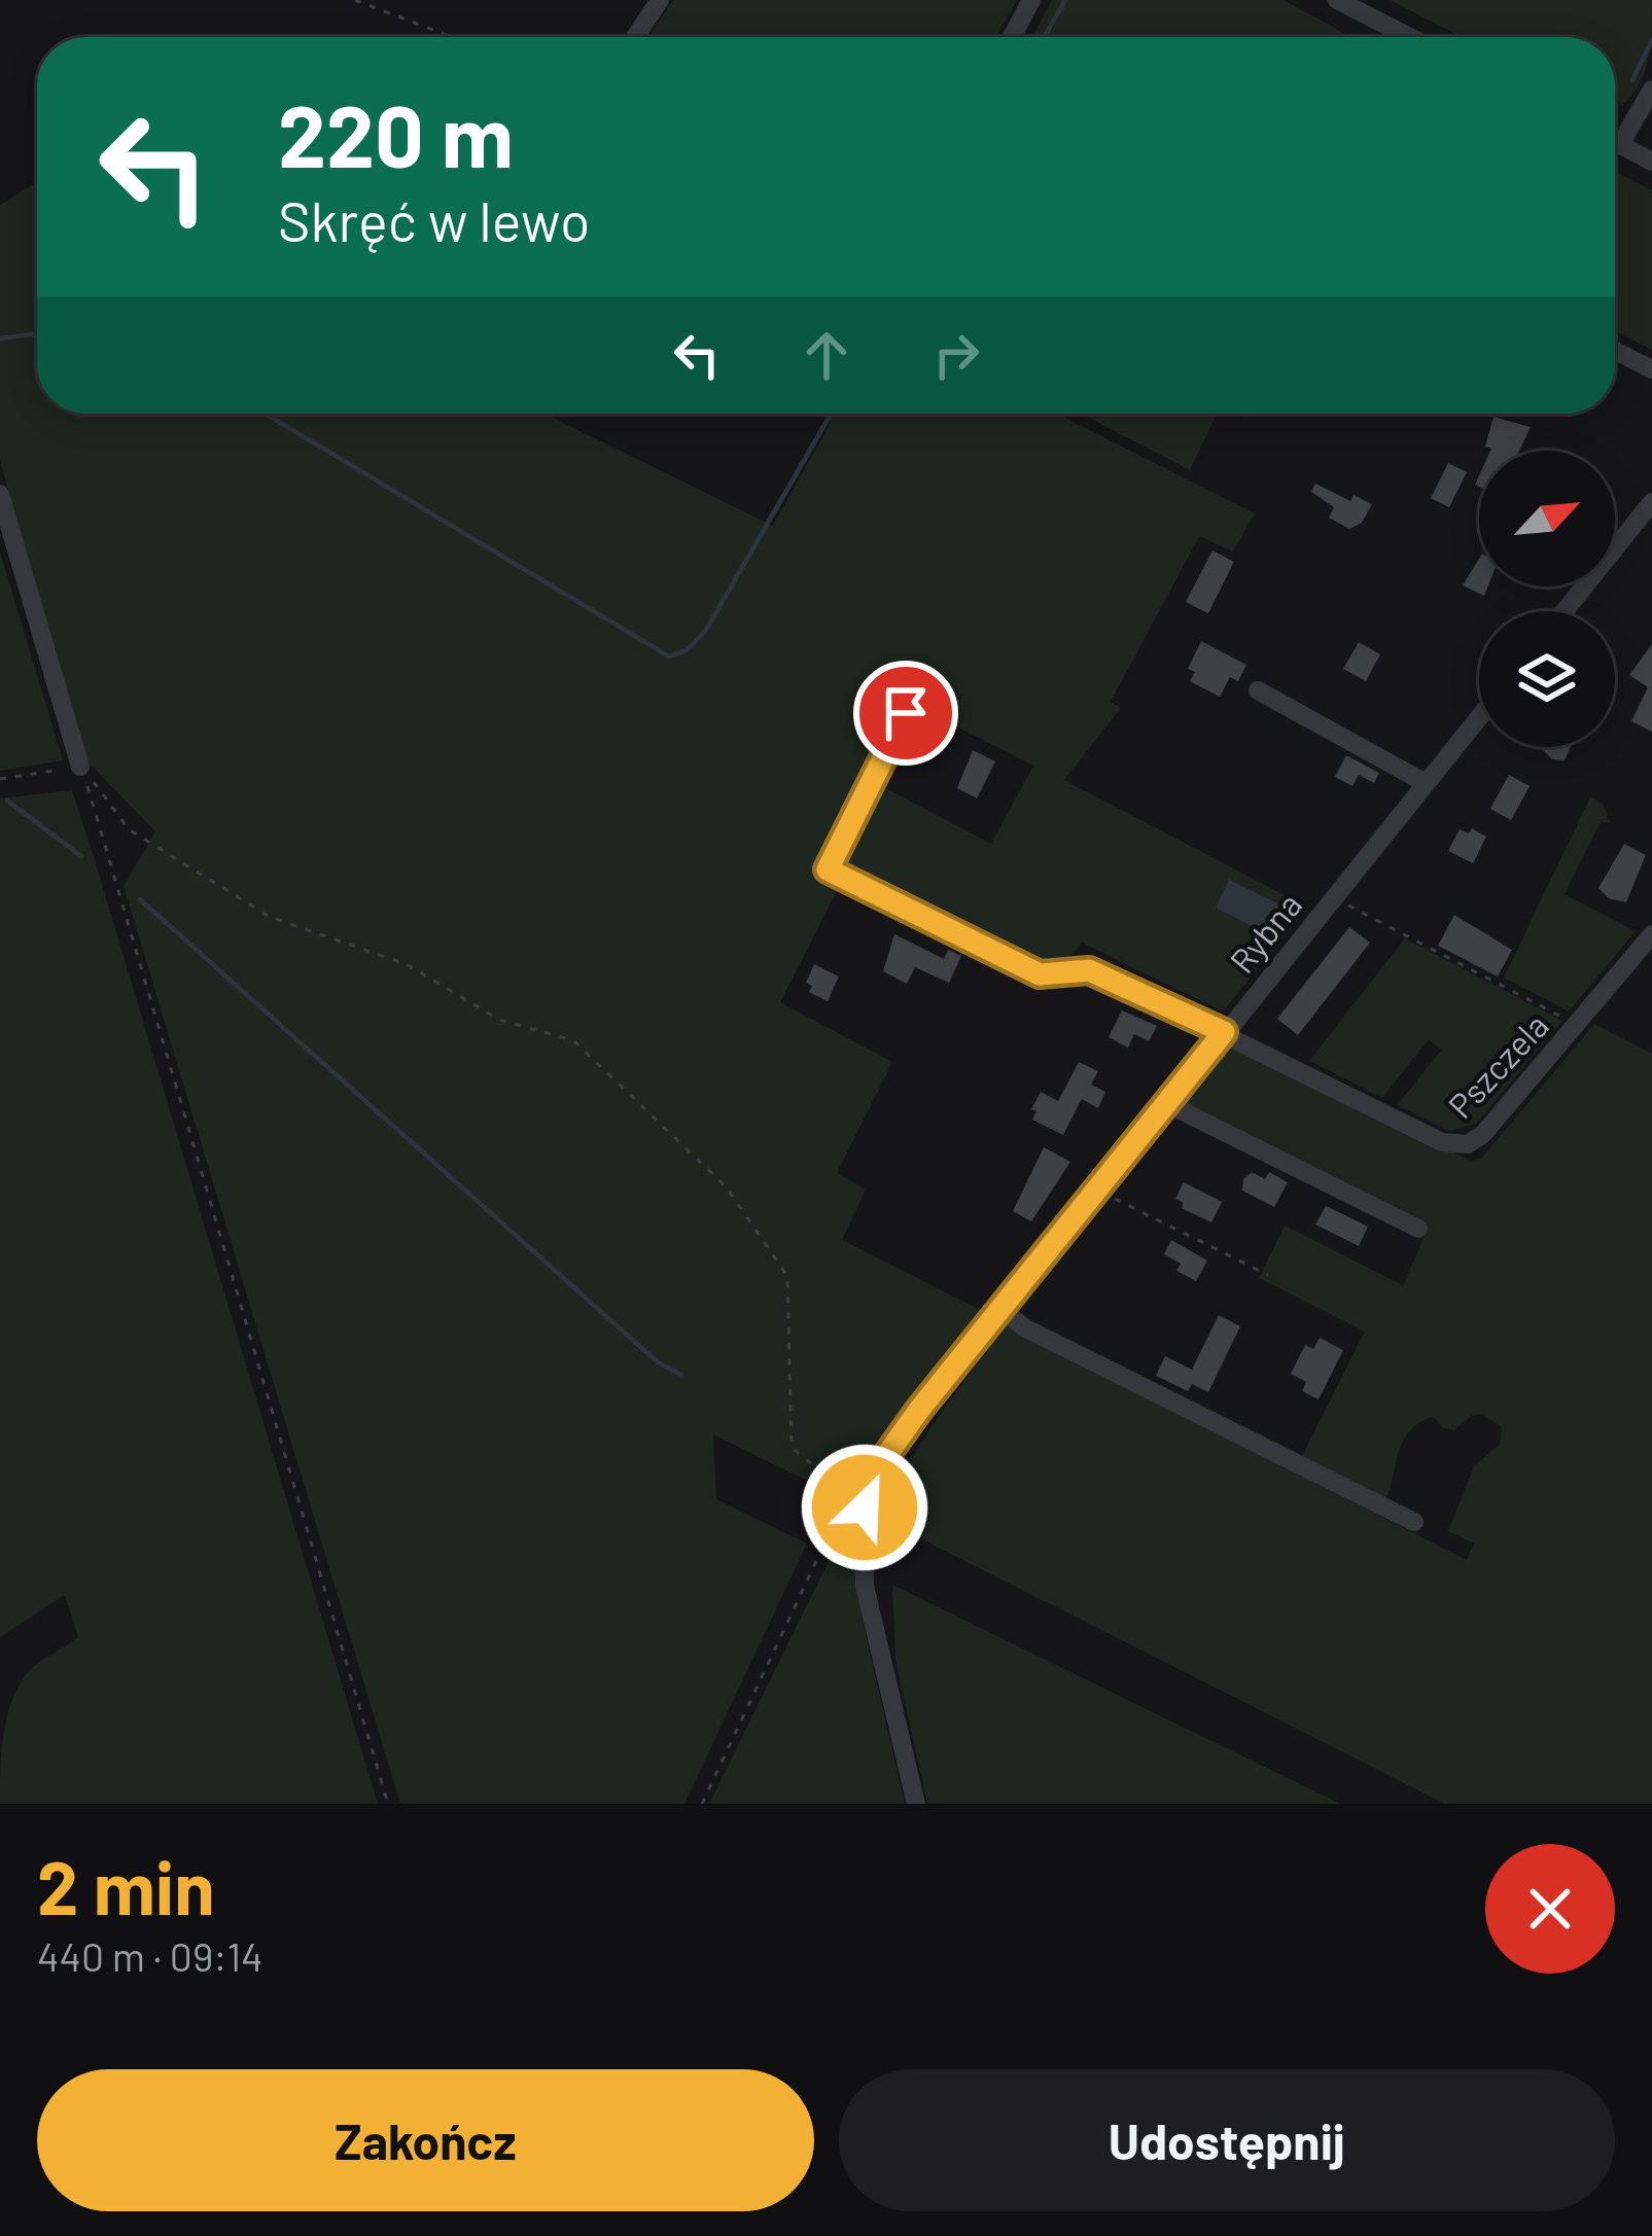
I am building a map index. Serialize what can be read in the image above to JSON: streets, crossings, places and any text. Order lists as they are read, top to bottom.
{
  "streets": {
    "street": ["Rybna", "Pszczela"]
  },
  "crossings": [
    ["Rybna", "Pszczela"]
  ],
  "north": "top right",
  "page": {
    "turn": ["220 m", "Skręć w lewo"],
    "heading": ["2 min", "440 m · 09:14"],
    "buttons": ["Zakończ", "Udostępnij"]
  }
}
